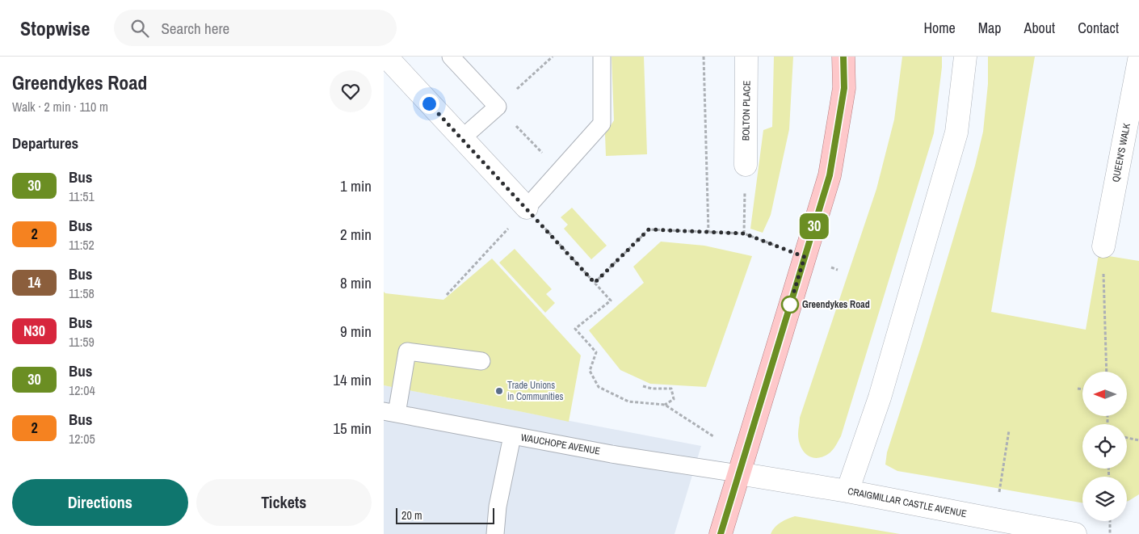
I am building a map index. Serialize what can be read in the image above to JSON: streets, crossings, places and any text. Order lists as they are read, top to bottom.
{
  "streets": {
    "street": ["BOLTON PLACE", "QUEEN'S WALK", "CRAIGMILLAR CASTLE AVENUE"],
    "lane": ["WAUCHOPE AVENUE"]
  },
  "crossings": [
    ["WAUCHOPE AVENUE", "CRAIGMILLAR CASTLE AVENUE"]
  ],
  "places": ["Greendykes Road", "Trade Unions in Communities"],
  "lines": ["bus line 30"],
  "scale_bar": "20 m",
  "north": "left",
  "page": {
    "header": "Stopwise",
    "search": "Search here",
    "nav": [
      "Home",
      "Map",
      "About",
      "Contact"
    ],
    "heading": [
      ["Greendykes Road", "Walk · 2 min · 110 m"],
      "Departures"
    ],
    "on_map": "30",
    "list": [
      {
        "mark": "30",
        "name": "Bus",
        "note": "11:51",
        "value": "1 min"
      },
      {
        "mark": "2",
        "name": "Bus",
        "note": "11:52",
        "value": "2 min"
      },
      {
        "mark": "14",
        "name": "Bus",
        "note": "11:58",
        "value": "8 min"
      },
      {
        "mark": "N30",
        "name": "Bus",
        "note": "11:59",
        "value": "9 min"
      },
      {
        "mark": "30",
        "name": "Bus",
        "note": "12:04",
        "value": "14 min"
      },
      {
        "mark": "2",
        "name": "Bus",
        "note": "12:05",
        "value": "15 min"
      }
    ],
    "buttons": ["Directions", "Tickets"],
    "scale": "20 m"
  }
}
